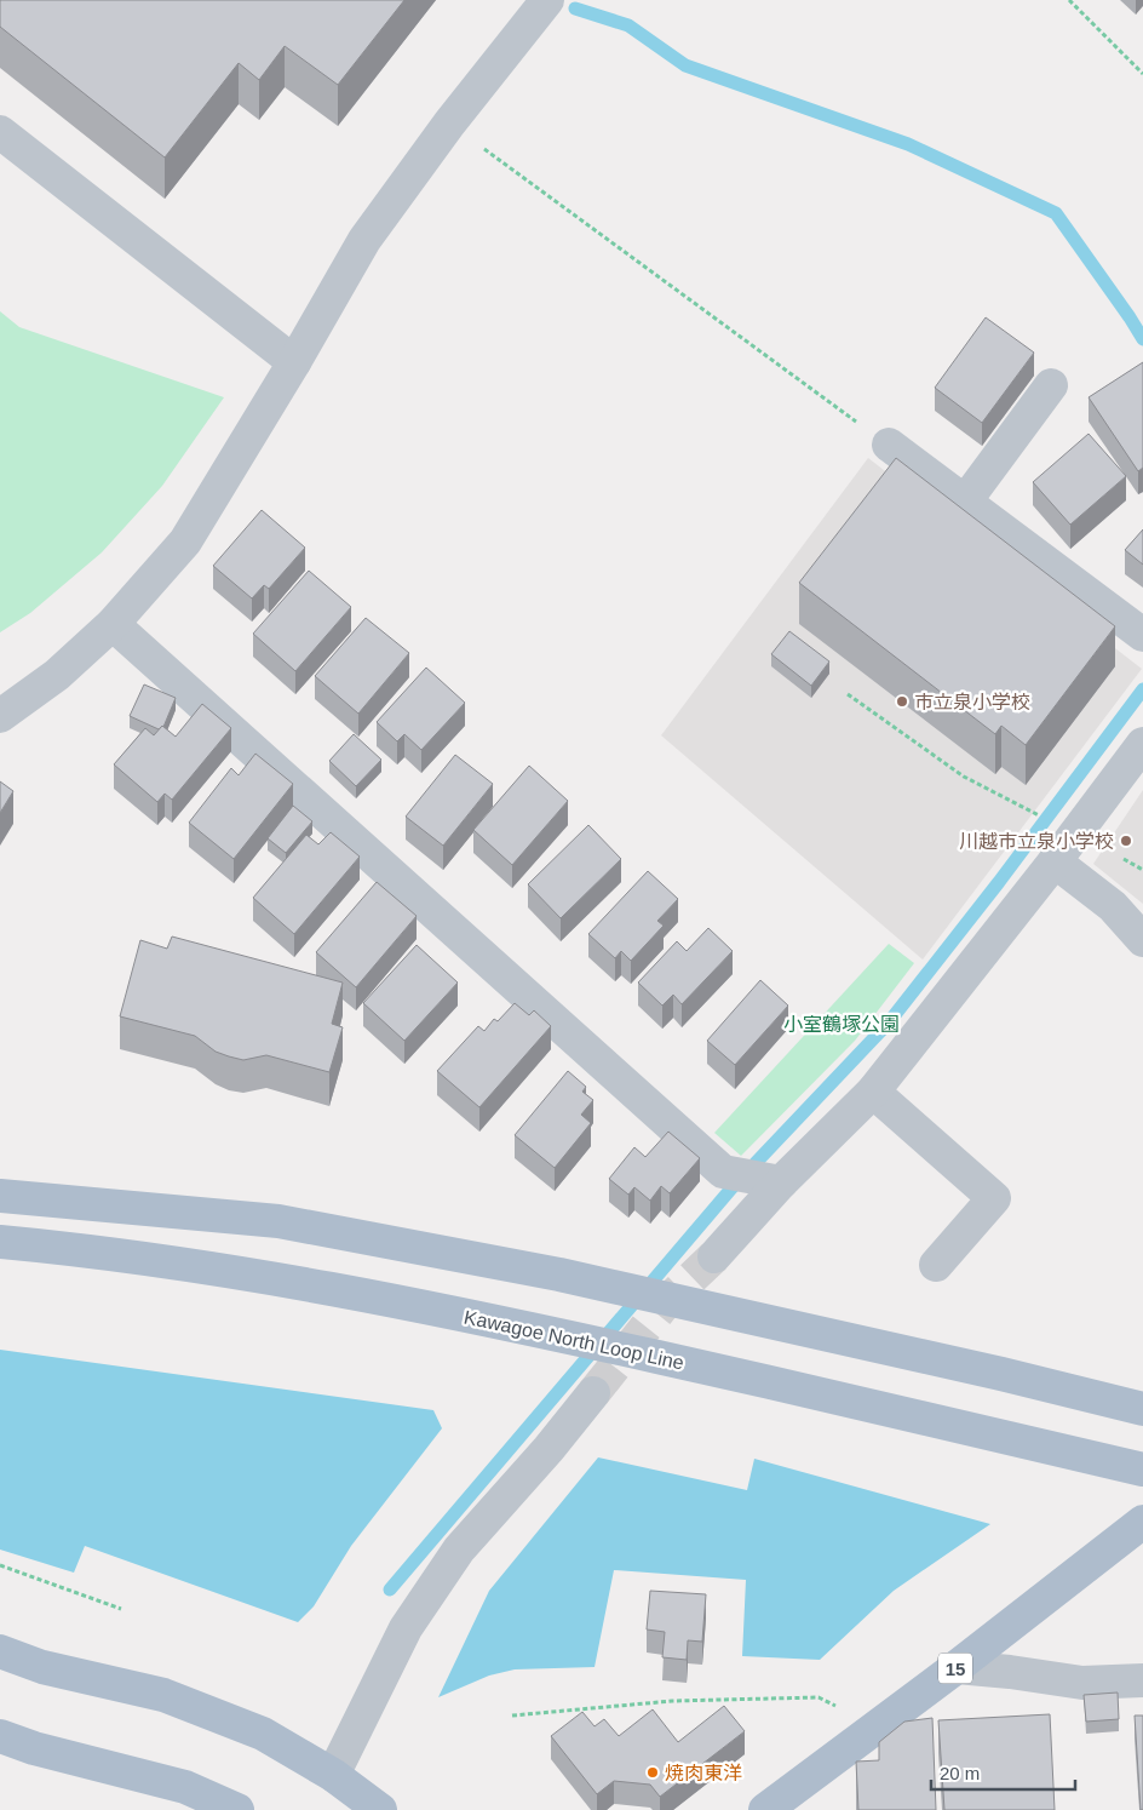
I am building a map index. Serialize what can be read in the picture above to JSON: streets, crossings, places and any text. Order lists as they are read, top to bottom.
{
  "streets": {
    "main road": ["Kawagoe North Loop Line", "15"]
  },
  "parks": ["小室鶴塚公園"],
  "places": ["市立泉小学校", "川越市立泉小学校", "焼肉東洋"],
  "scale_bar": "20 m"
}
